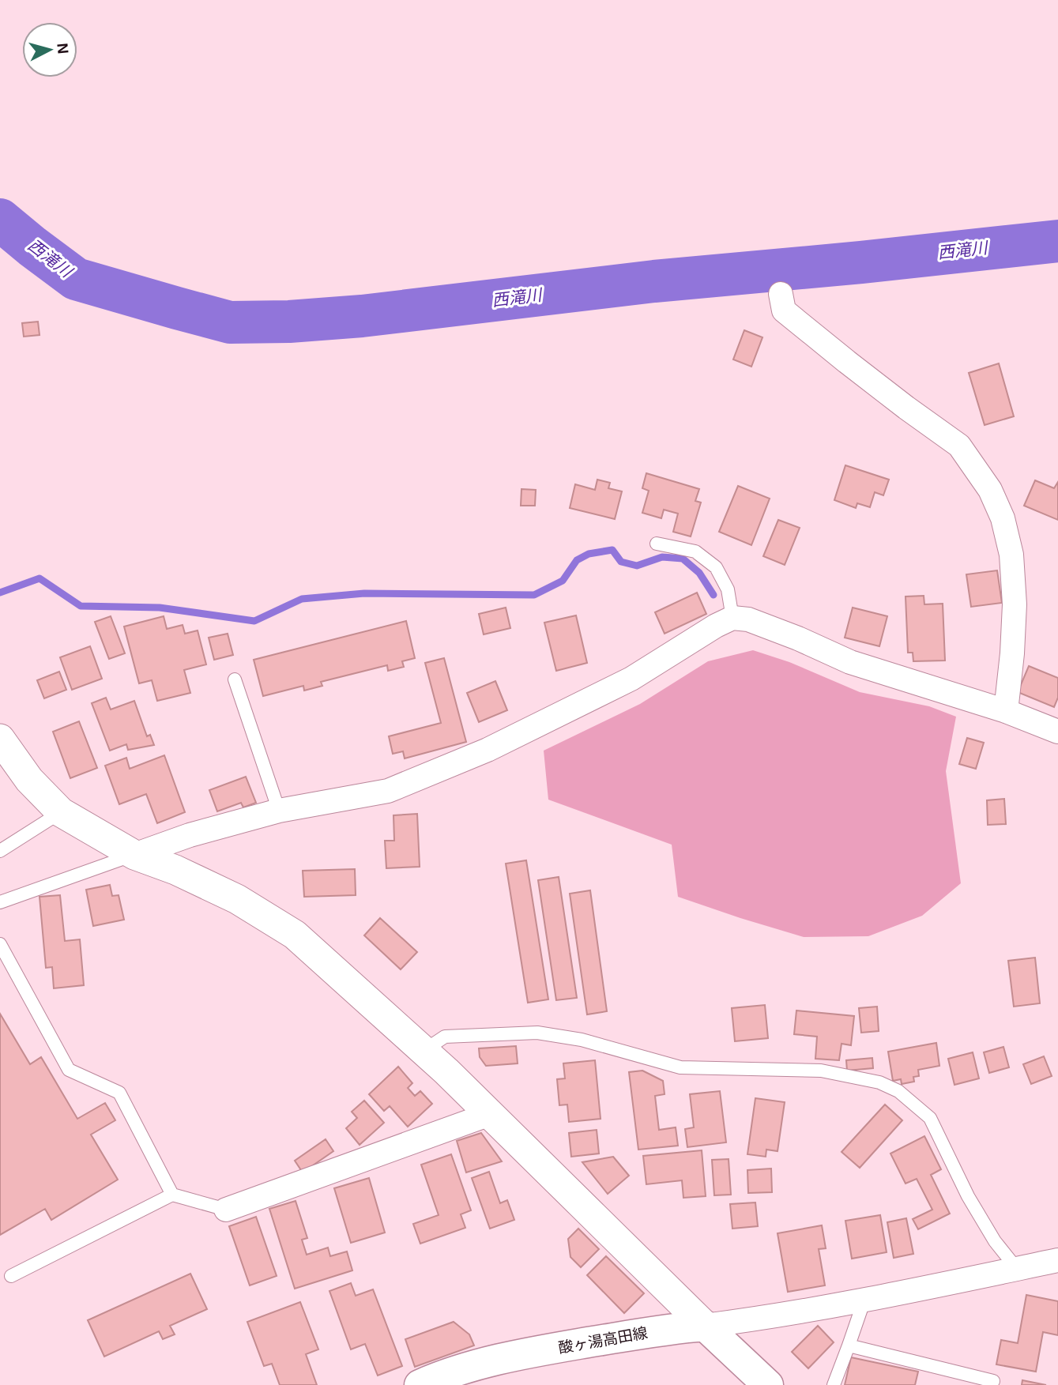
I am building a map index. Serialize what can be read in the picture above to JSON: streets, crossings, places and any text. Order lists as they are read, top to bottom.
{
  "streets": {
    "main road": ["酸ヶ湯高田線"]
  },
  "water": ["西滝川"],
  "north": "right"
}
